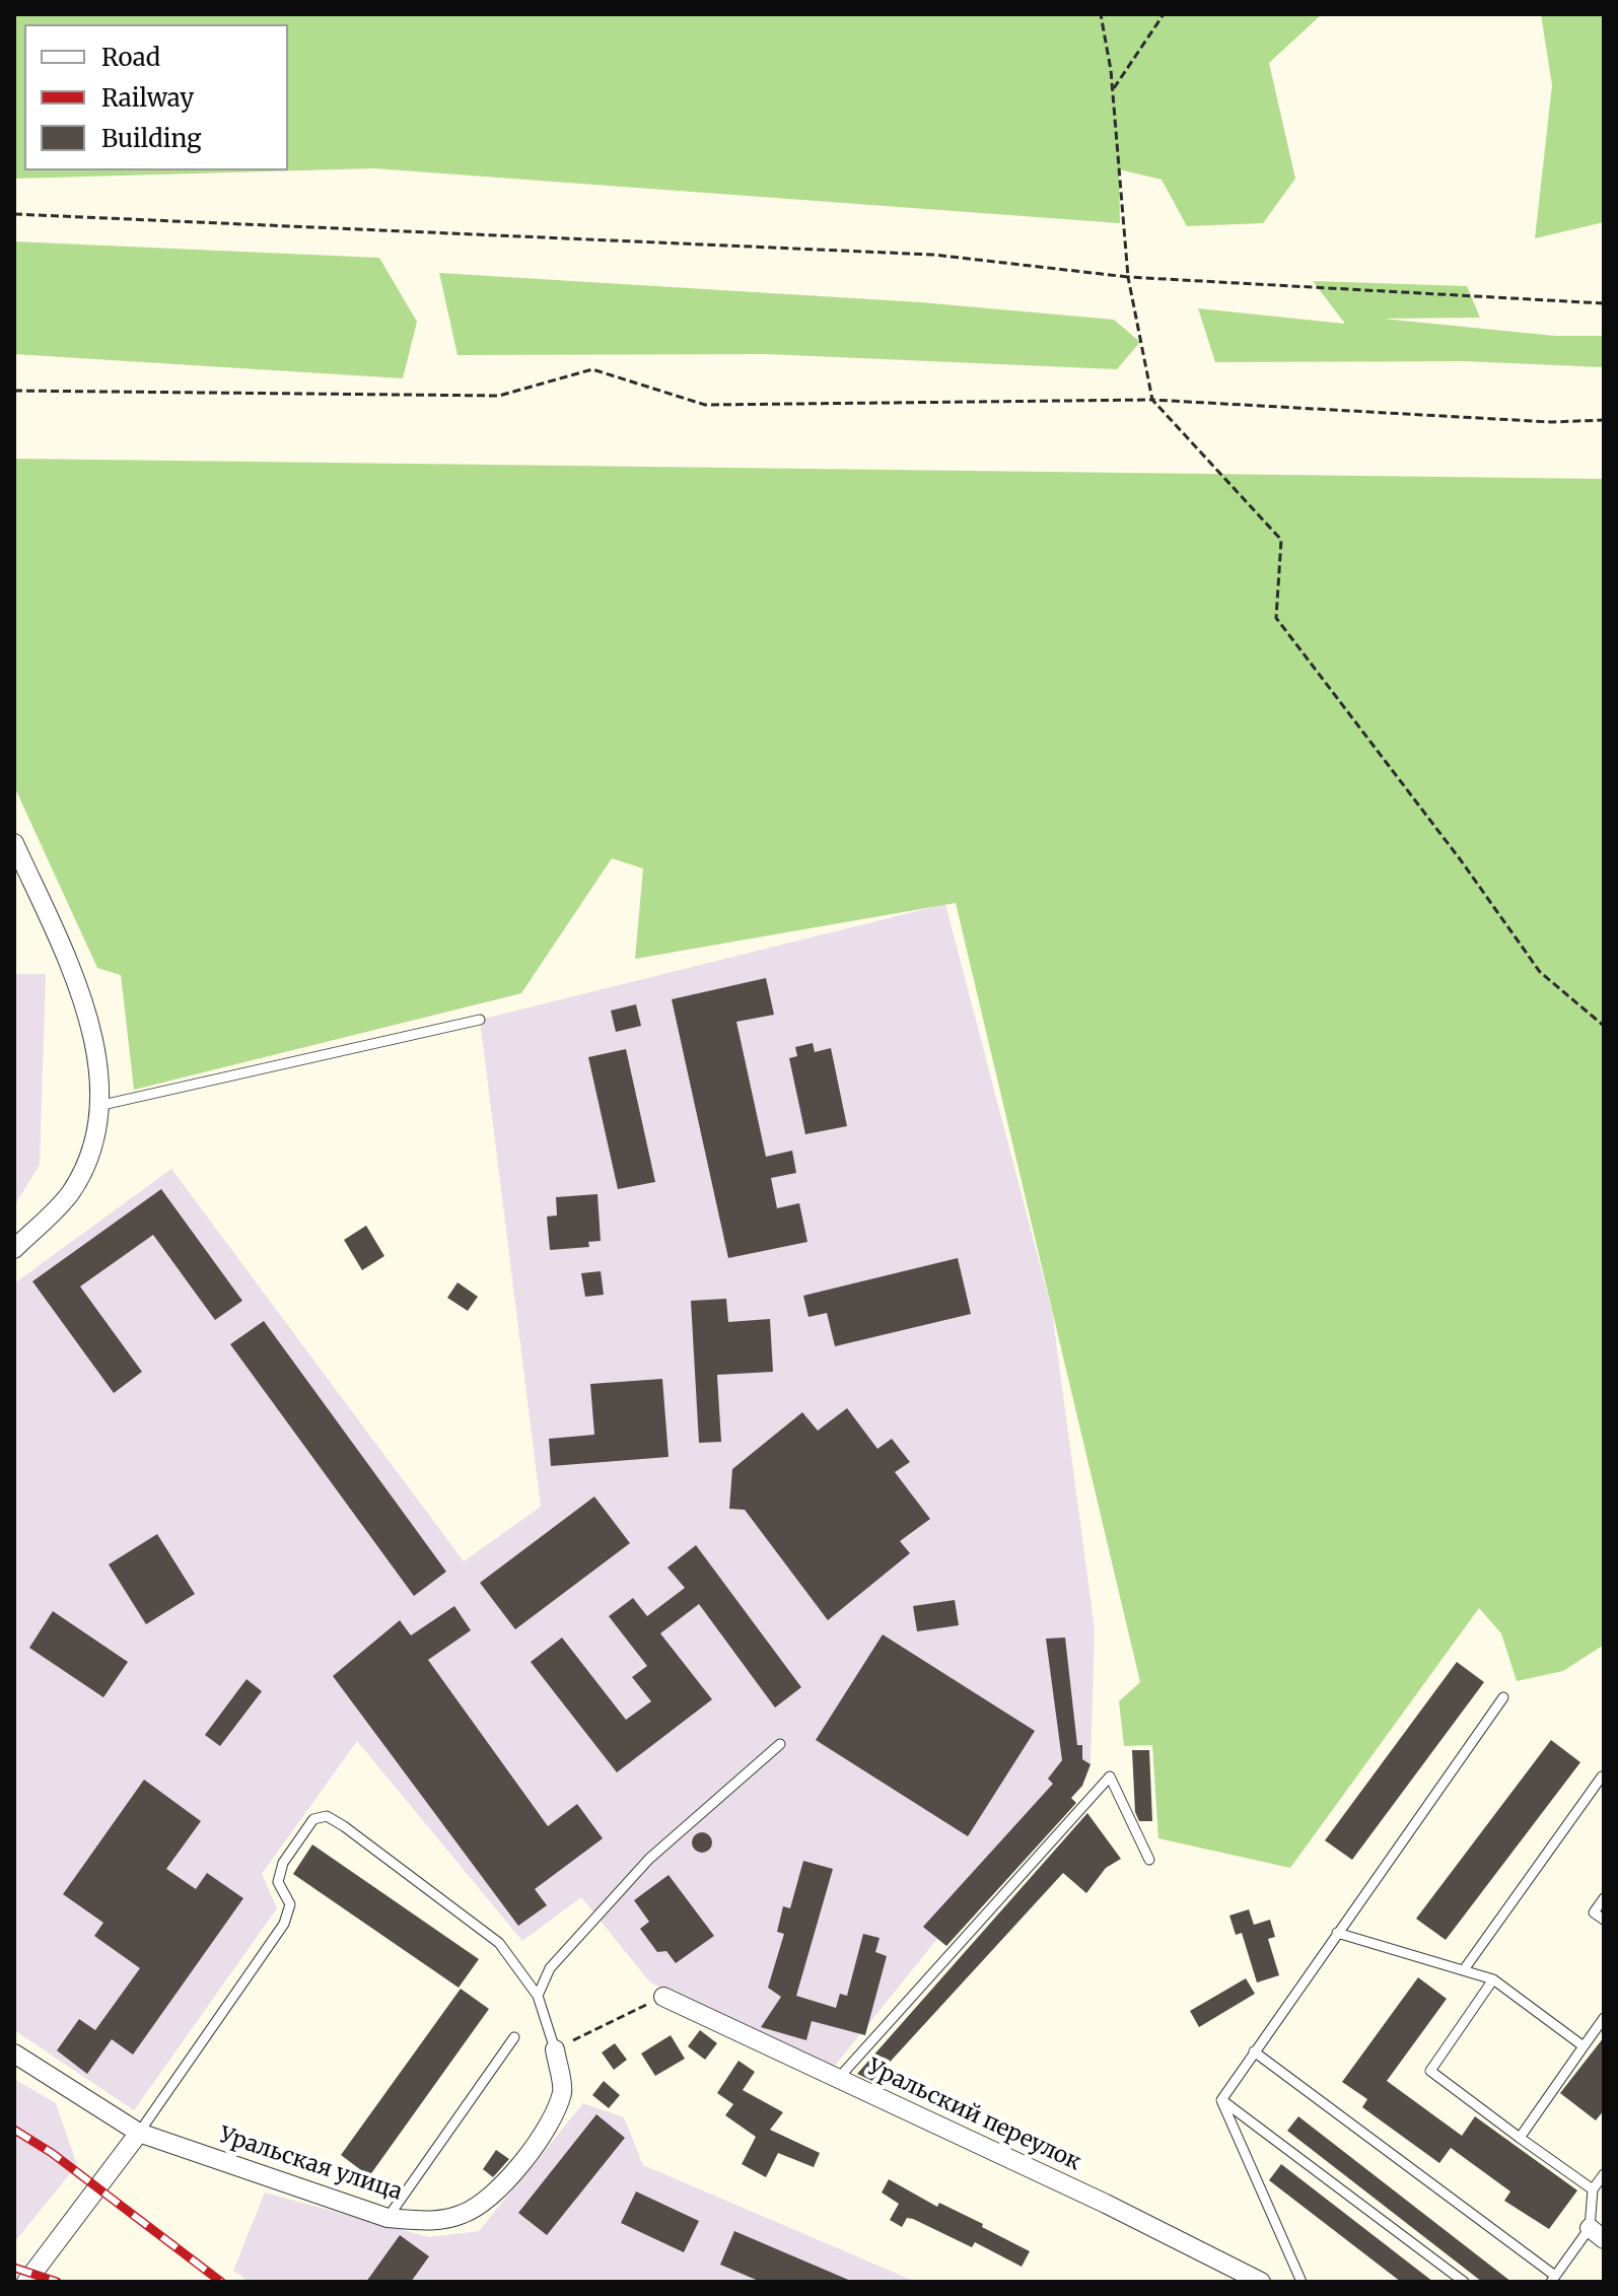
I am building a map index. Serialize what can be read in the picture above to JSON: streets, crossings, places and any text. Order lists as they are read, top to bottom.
{
  "streets": {
    "street": ["Уральский переулок", "Уральская улица"]
  },
  "legend": ["Road", "Railway", "Building"]
}
